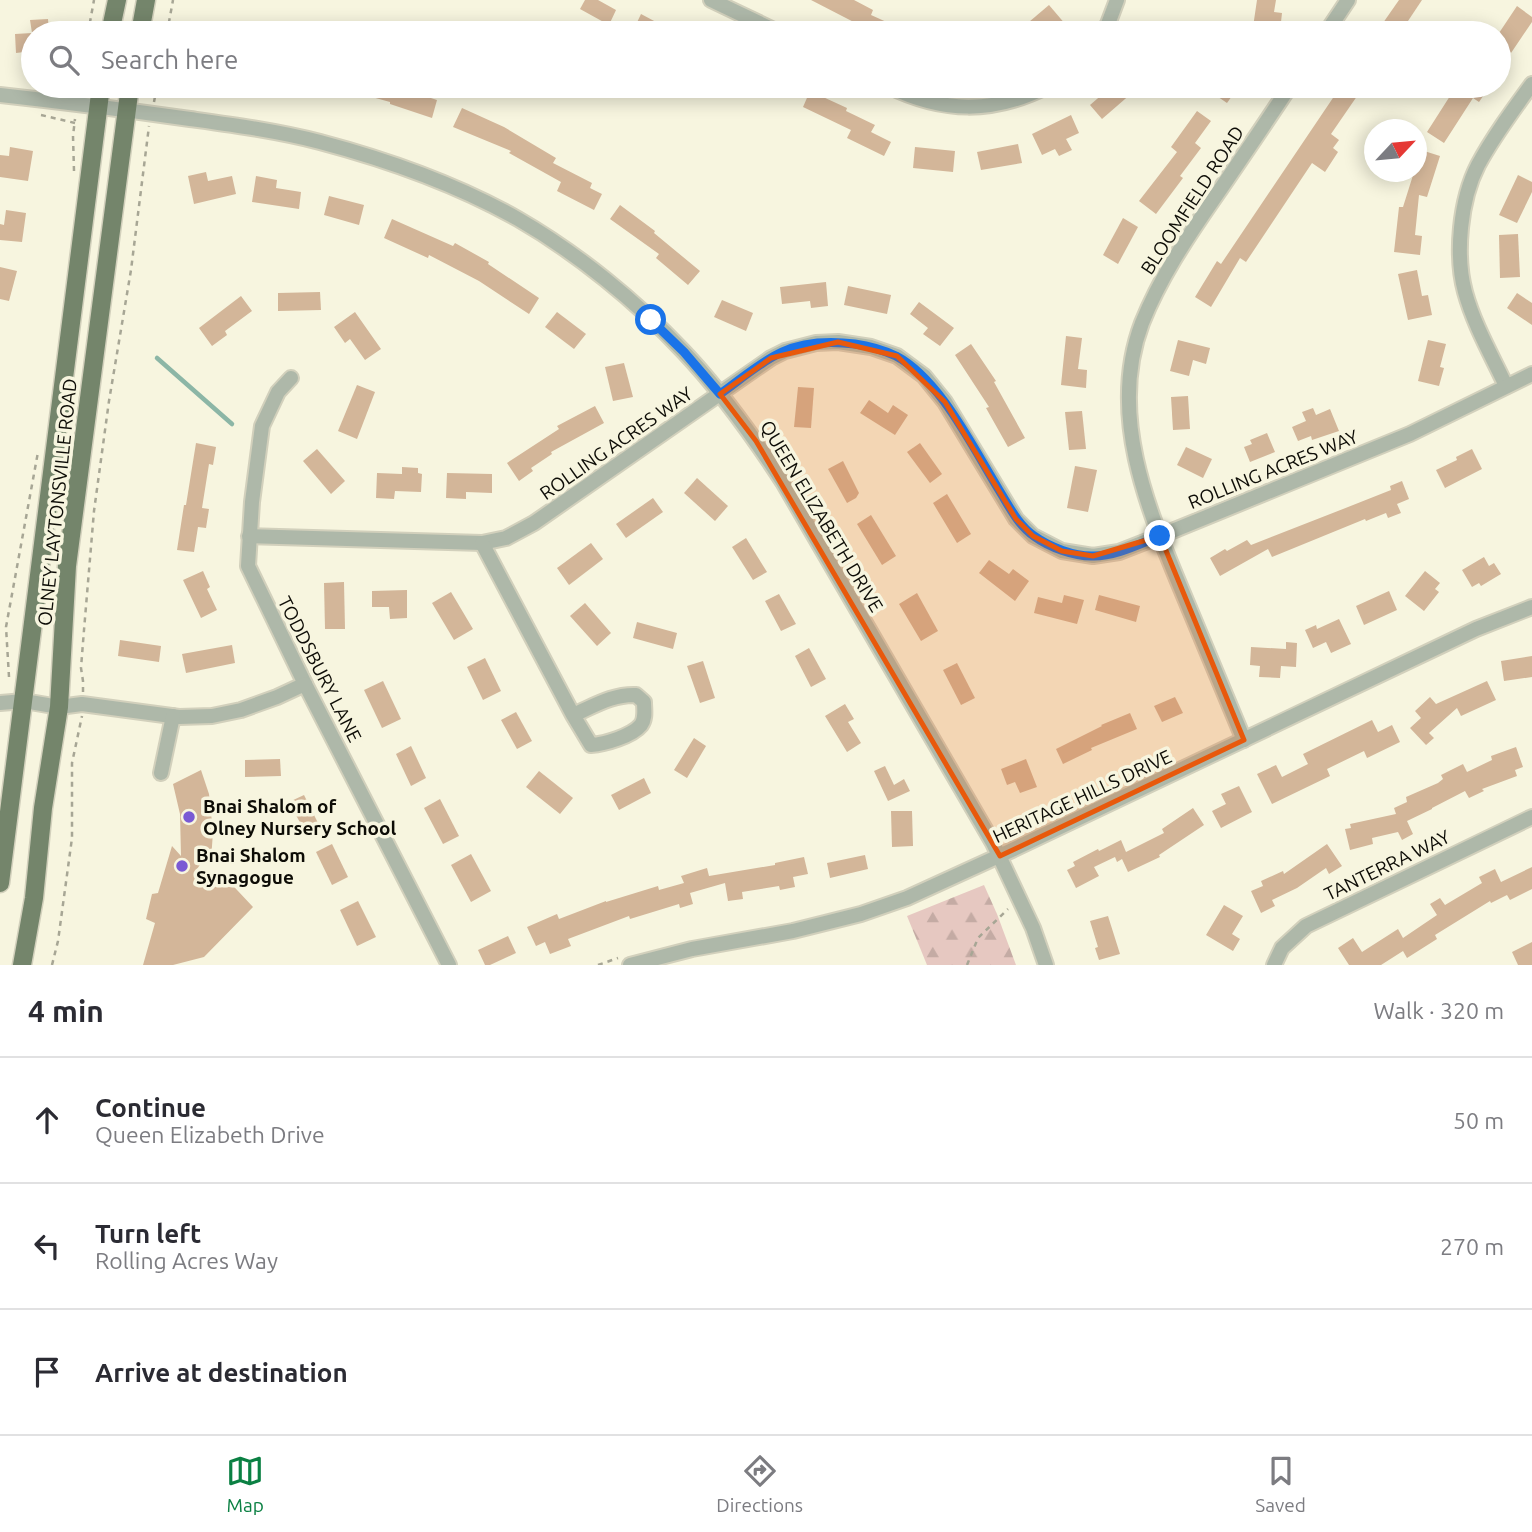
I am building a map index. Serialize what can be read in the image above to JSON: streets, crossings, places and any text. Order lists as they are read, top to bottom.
{
  "streets": {
    "main road": ["OLNEY LAYTONSVILLE ROAD"],
    "street": [
      "BLOOMFIELD ROAD",
      "ROLLING ACRES WAY",
      "QUEEN ELIZABETH DRIVE",
      "TODDSBURY LANE",
      "HERITAGE HILLS DRIVE",
      "TANTERRA WAY"
    ]
  },
  "crossings": [
    ["BLOOMFIELD ROAD", "ROLLING ACRES WAY"],
    ["BLOOMFIELD ROAD", "HERITAGE HILLS DRIVE"],
    ["ROLLING ACRES WAY", "QUEEN ELIZABETH DRIVE"],
    ["ROLLING ACRES WAY", "TODDSBURY LANE"],
    ["OLNEY LAYTONSVILLE ROAD", "QUEEN ELIZABETH DRIVE"],
    ["QUEEN ELIZABETH DRIVE", "HERITAGE HILLS DRIVE"]
  ],
  "places": ["Bnai Shalom of Olney Nursery School", "Bnai Shalom Synagogue"],
  "north": "top right",
  "page": {
    "search": "Search here",
    "heading": ["4 min", "Walk · 320 m"],
    "list": [
      ["Continue", "Queen Elizabeth Drive", "50 m"],
      ["Turn left", "Rolling Acres Way", "270 m"],
      "Arrive at destination"
    ],
    "nav": ["Map", "Directions", "Saved"]
  }
}
